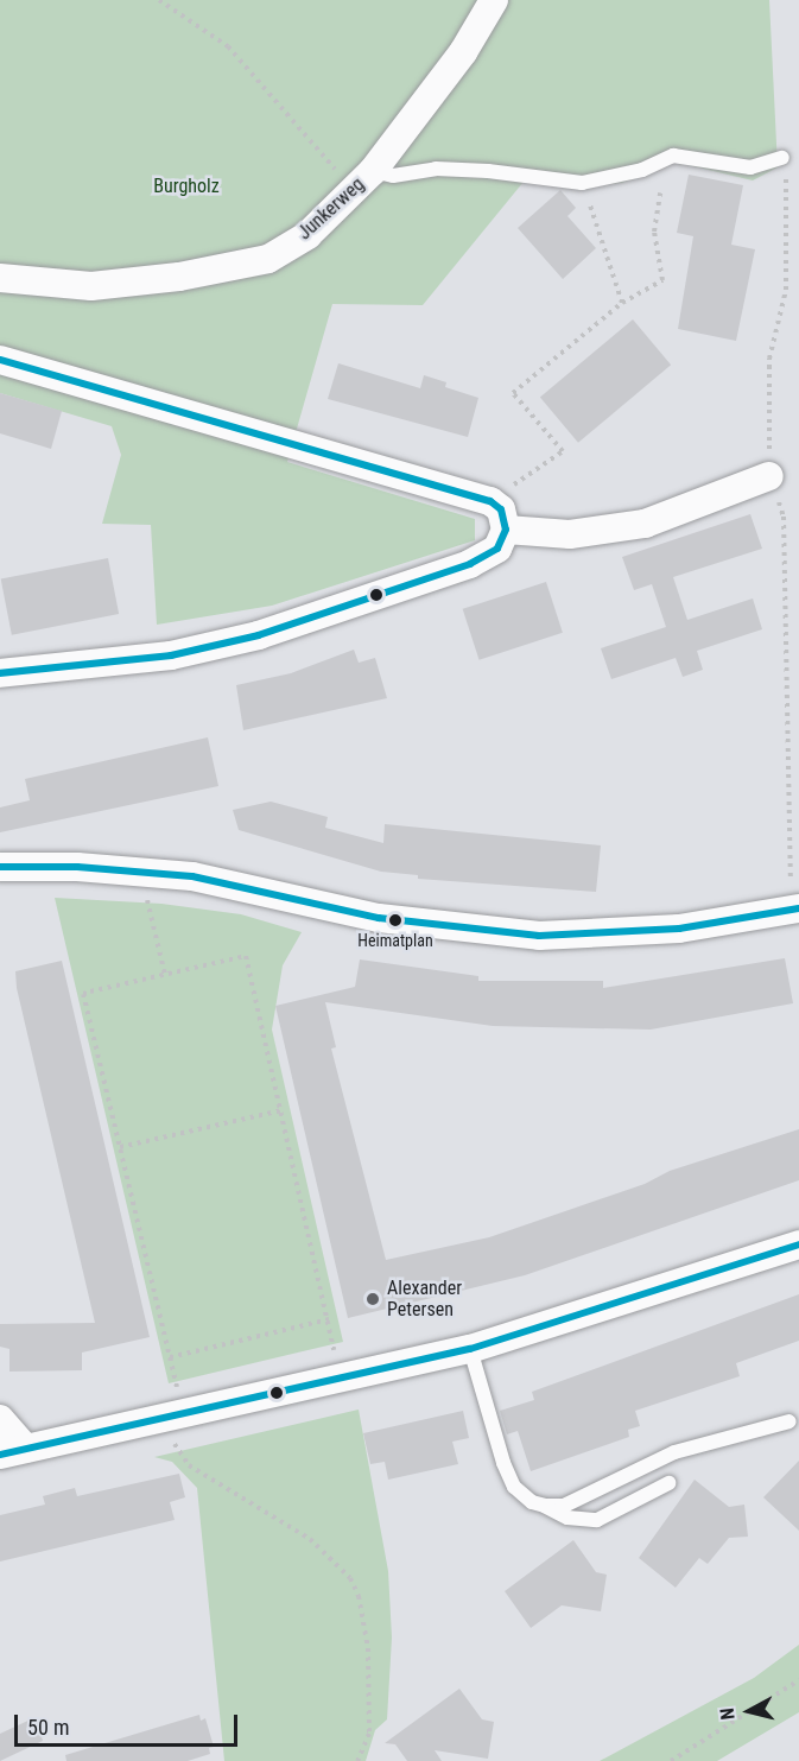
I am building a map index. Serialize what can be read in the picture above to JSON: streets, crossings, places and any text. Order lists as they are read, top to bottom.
{
  "streets": {
    "street": ["Junkerweg"]
  },
  "parks": ["Burgholz"],
  "places": ["Heimatplan", "Alexander Petersen"],
  "scale_bar": "50 m",
  "north": "left"
}
